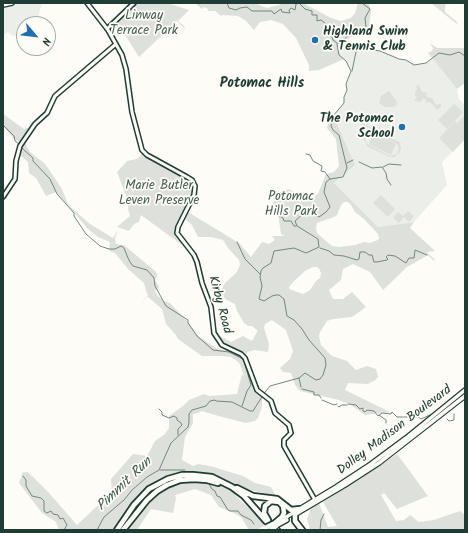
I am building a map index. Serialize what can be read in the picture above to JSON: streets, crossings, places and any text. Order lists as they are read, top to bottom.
{
  "streets": {
    "main road": ["Kirby Road", "Dolley Madison Boulevard"]
  },
  "crossings": [
    ["Kirby Road", "Dolley Madison Boulevard"]
  ],
  "districts": ["Potomac Hills"],
  "water": ["Pimmit Run"],
  "parks": ["Linway Terrace Park", "Marie Butler Leven Preserve", "Potomac Hills Park"],
  "places": ["Highland Swim & Tennis Club", "The Potomac School"],
  "north": "bottom right"
}
